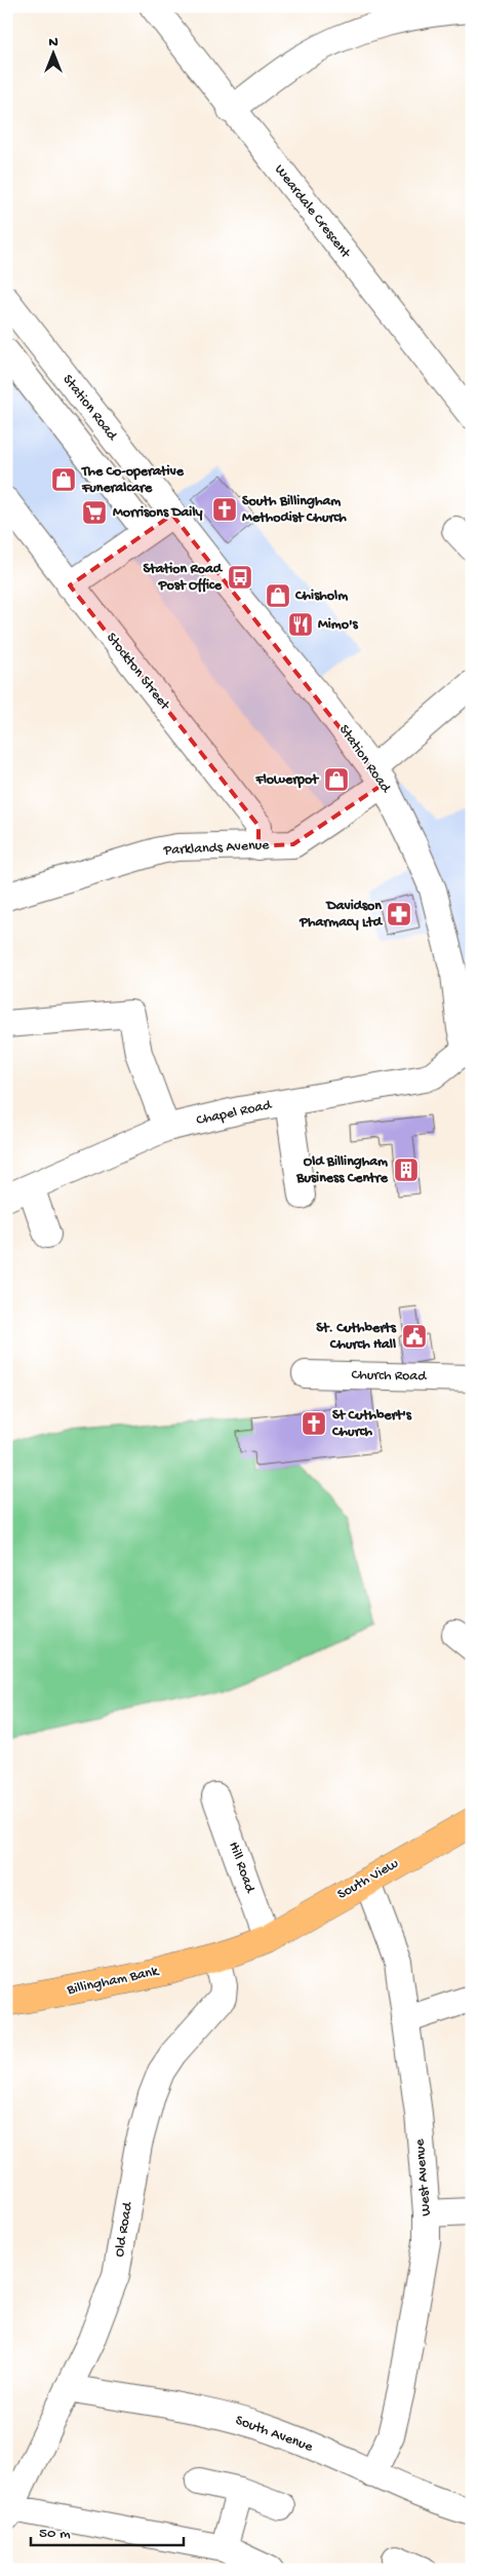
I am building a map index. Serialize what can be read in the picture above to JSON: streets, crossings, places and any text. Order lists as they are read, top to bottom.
{
  "streets": {
    "main road": ["South View", "Billingham Bank"],
    "street": [
      "Weardale Crescent",
      "Station Road",
      "Stockton Street",
      "Parklands Avenue",
      "Chapel Road",
      "Church Road",
      "Hill Road",
      "West Avenue",
      "Old Road",
      "South Avenue"
    ]
  },
  "crossings": [
    ["Station Road", "Parklands Avenue"],
    ["Station Road", "Chapel Road"],
    ["Stockton Street", "Parklands Avenue"],
    ["Hill Road", "South View"],
    ["South View", "Billingham Bank"],
    ["South View", "West Avenue"],
    ["South View", "Old Road"],
    ["Billingham Bank", "Old Road"],
    ["West Avenue", "South Avenue"],
    ["Old Road", "South Avenue"]
  ],
  "places": {
    "shop": ["The Co-operative Funeralcare", "Chisholm", "Flowerpot"],
    "church": ["South Billingham Methodist Church", "St Cuthbert's Church"],
    "supermarket": ["Morrisons Daily"],
    "bus stop": ["Station Road Post Office"],
    "restaurant": ["Mimo's"],
    "pharmacy": ["Davidson Pharmacy Ltd"],
    "building": ["Old Billingham Business Centre"],
    "public building": ["St. Cuthberts Church Hall"]
  },
  "scale_bar": "50 m",
  "north": "top"
}
